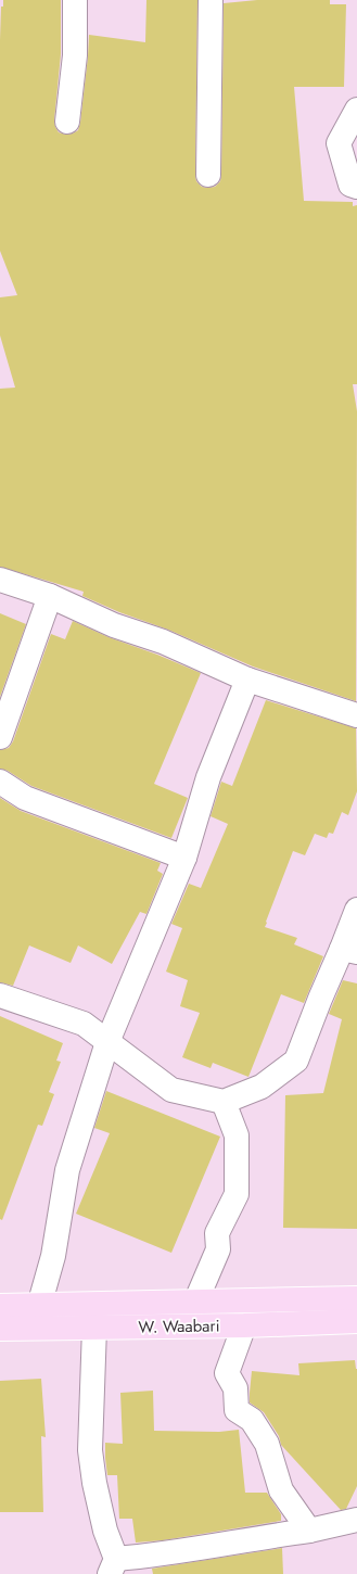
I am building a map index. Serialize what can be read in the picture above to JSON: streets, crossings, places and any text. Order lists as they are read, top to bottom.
{
  "streets": {
    "main road": ["W. Waabari"]
  }
}
